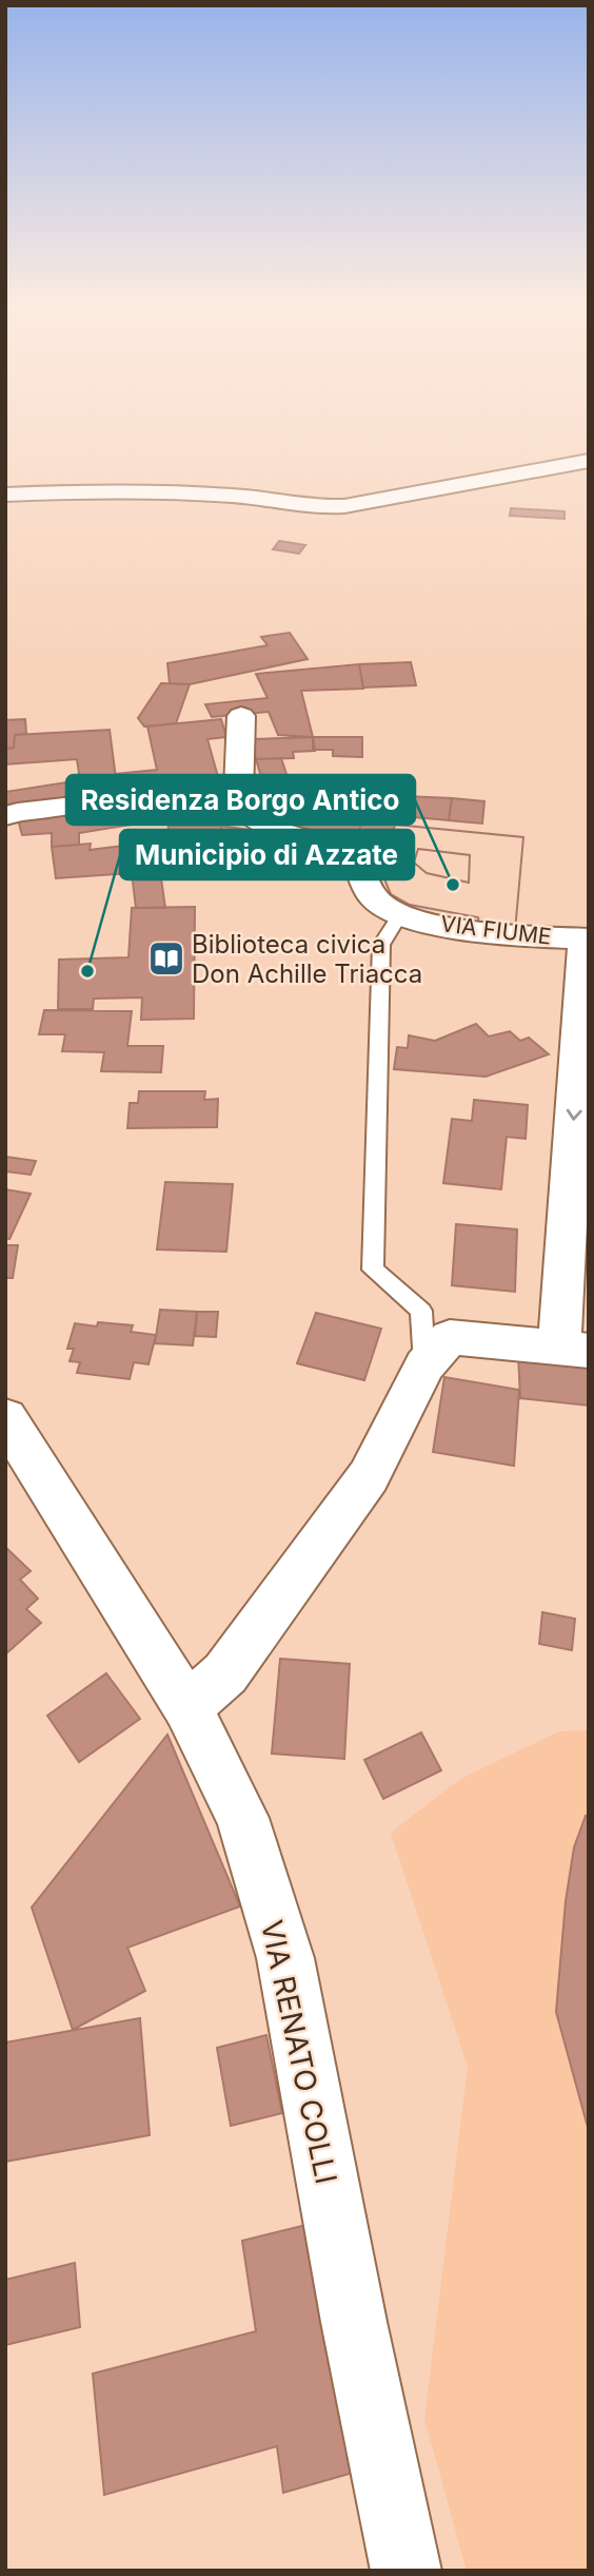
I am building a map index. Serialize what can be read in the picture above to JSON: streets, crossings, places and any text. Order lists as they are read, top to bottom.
{
  "streets": {
    "street": ["VIA FIUME", "VIA RENATO COLLI"]
  },
  "places": {
    "other": ["Residenza Borgo Antico", "Municipio di Azzate"],
    "library": ["Biblioteca civica Don Achille Triacca"]
  }
}
